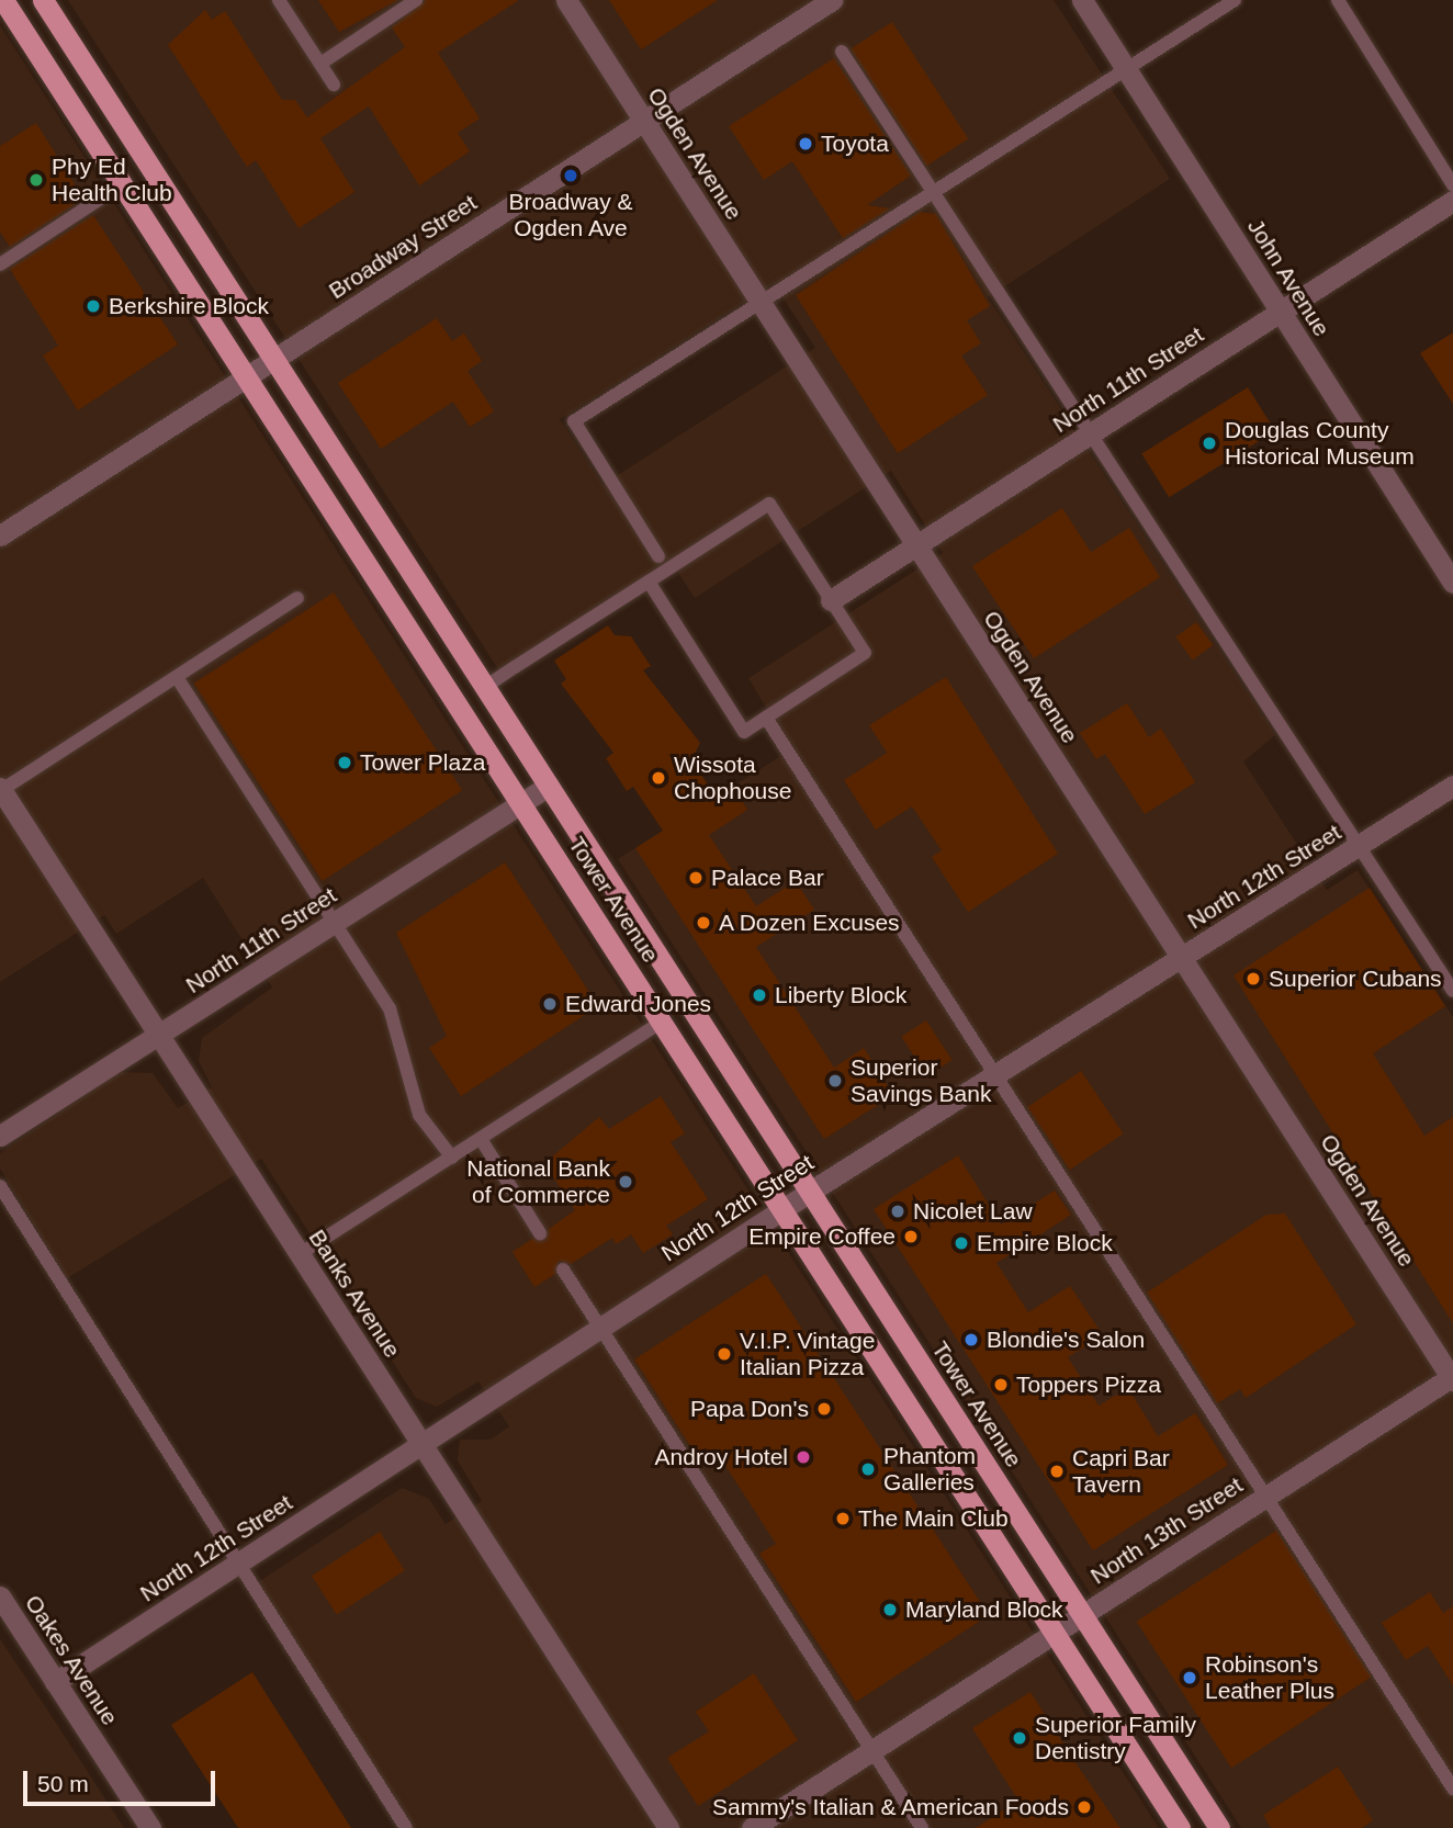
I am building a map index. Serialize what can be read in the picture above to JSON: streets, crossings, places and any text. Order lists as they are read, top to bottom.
{
  "streets": {
    "main road": ["Tower Avenue"],
    "street": [
      "Ogden Avenue",
      "Broadway Street",
      "John Avenue",
      "North 11th Street",
      "North 12th Street",
      "Banks Avenue",
      "North 13th Street",
      "Oakes Avenue"
    ]
  },
  "crossings": [
    ["Ogden Avenue", "Broadway Street"],
    ["Ogden Avenue", "North 11th Street"],
    ["Ogden Avenue", "North 12th Street"],
    ["Ogden Avenue", "North 13th Street"],
    ["Broadway Street", "Tower Avenue"],
    ["John Avenue", "North 11th Street"],
    ["North 11th Street", "Tower Avenue"],
    ["North 11th Street", "Banks Avenue"],
    ["North 12th Street", "Tower Avenue"],
    ["North 12th Street", "Banks Avenue"],
    ["North 12th Street", "Oakes Avenue"],
    ["Tower Avenue", "North 13th Street"]
  ],
  "places": [
    "Toyota",
    "Broadway & Ogden Ave",
    "Phy Ed Health Club",
    "Berkshire Block",
    "Douglas County Historical Museum",
    "Tower Plaza",
    "Wissota Chophouse",
    "Palace Bar",
    "A Dozen Excuses",
    "Superior Cubans",
    "Liberty Block",
    "Edward Jones",
    "Superior Savings Bank",
    "National Bank of Commerce",
    "Nicolet Law",
    "Empire Coffee",
    "Empire Block",
    "Blondie's Salon",
    "V.I.P. Vintage Italian Pizza",
    "Toppers Pizza",
    "Papa Don's",
    "Androy Hotel",
    "Phantom Galleries",
    "Capri Bar Tavern",
    "The Main Club",
    "Maryland Block",
    "Robinson's Leather Plus",
    "Superior Family Dentistry",
    "Sammy's Italian & American Foods"
  ],
  "scale_bar": "50 m"
}
